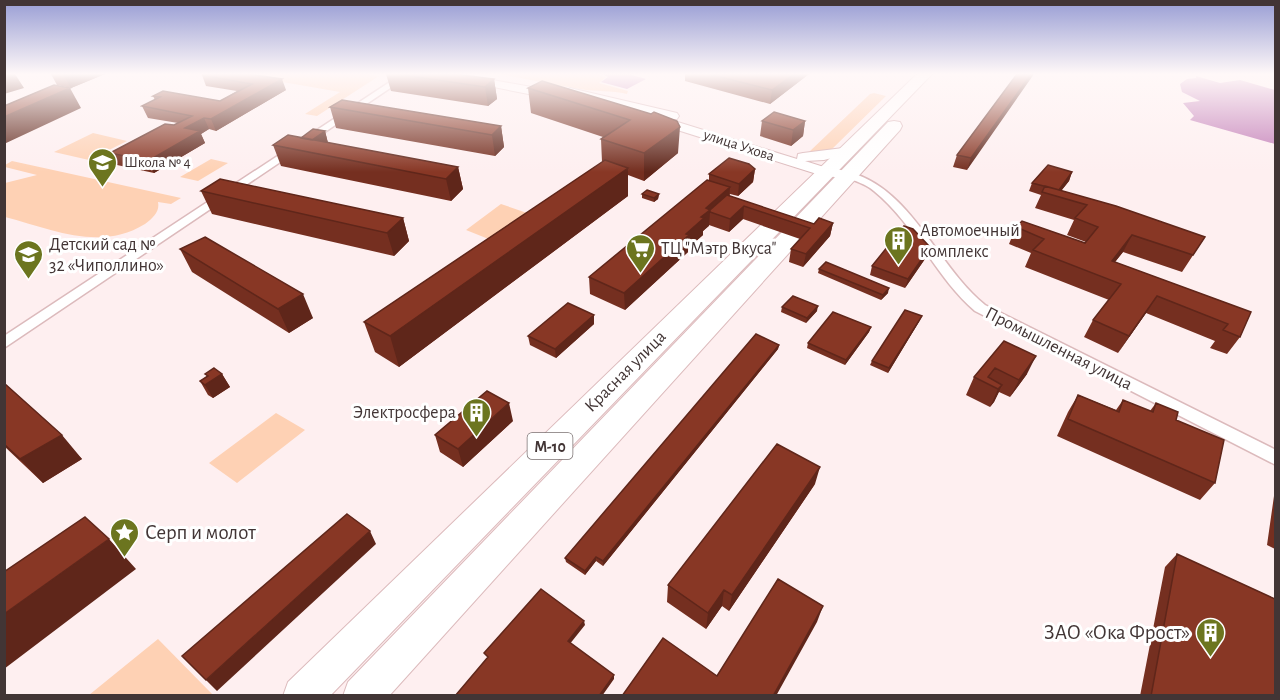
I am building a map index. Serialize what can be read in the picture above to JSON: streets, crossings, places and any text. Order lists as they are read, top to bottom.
{
  "streets": {
    "highway": ["Красная улица", "М-10"],
    "street": ["улица Ухова", "Промышленная улица"]
  },
  "crossings": [
    ["улица Ухова", "Промышленная улица"],
    ["улица Ухова", "Красная улица"],
    ["Промышленная улица", "Красная улица"]
  ],
  "places": {
    "school or university": ["Школа № 4", "Детский сад № 32 «Чиполлино»"],
    "building": ["Автомоечный комплекс", "Электросфера", "ЗАО «Ока Фрост»"],
    "supermarket": ["ТЦ \"Мэтр Вкуса\""],
    "place": ["Серп и молот"]
  }
}
